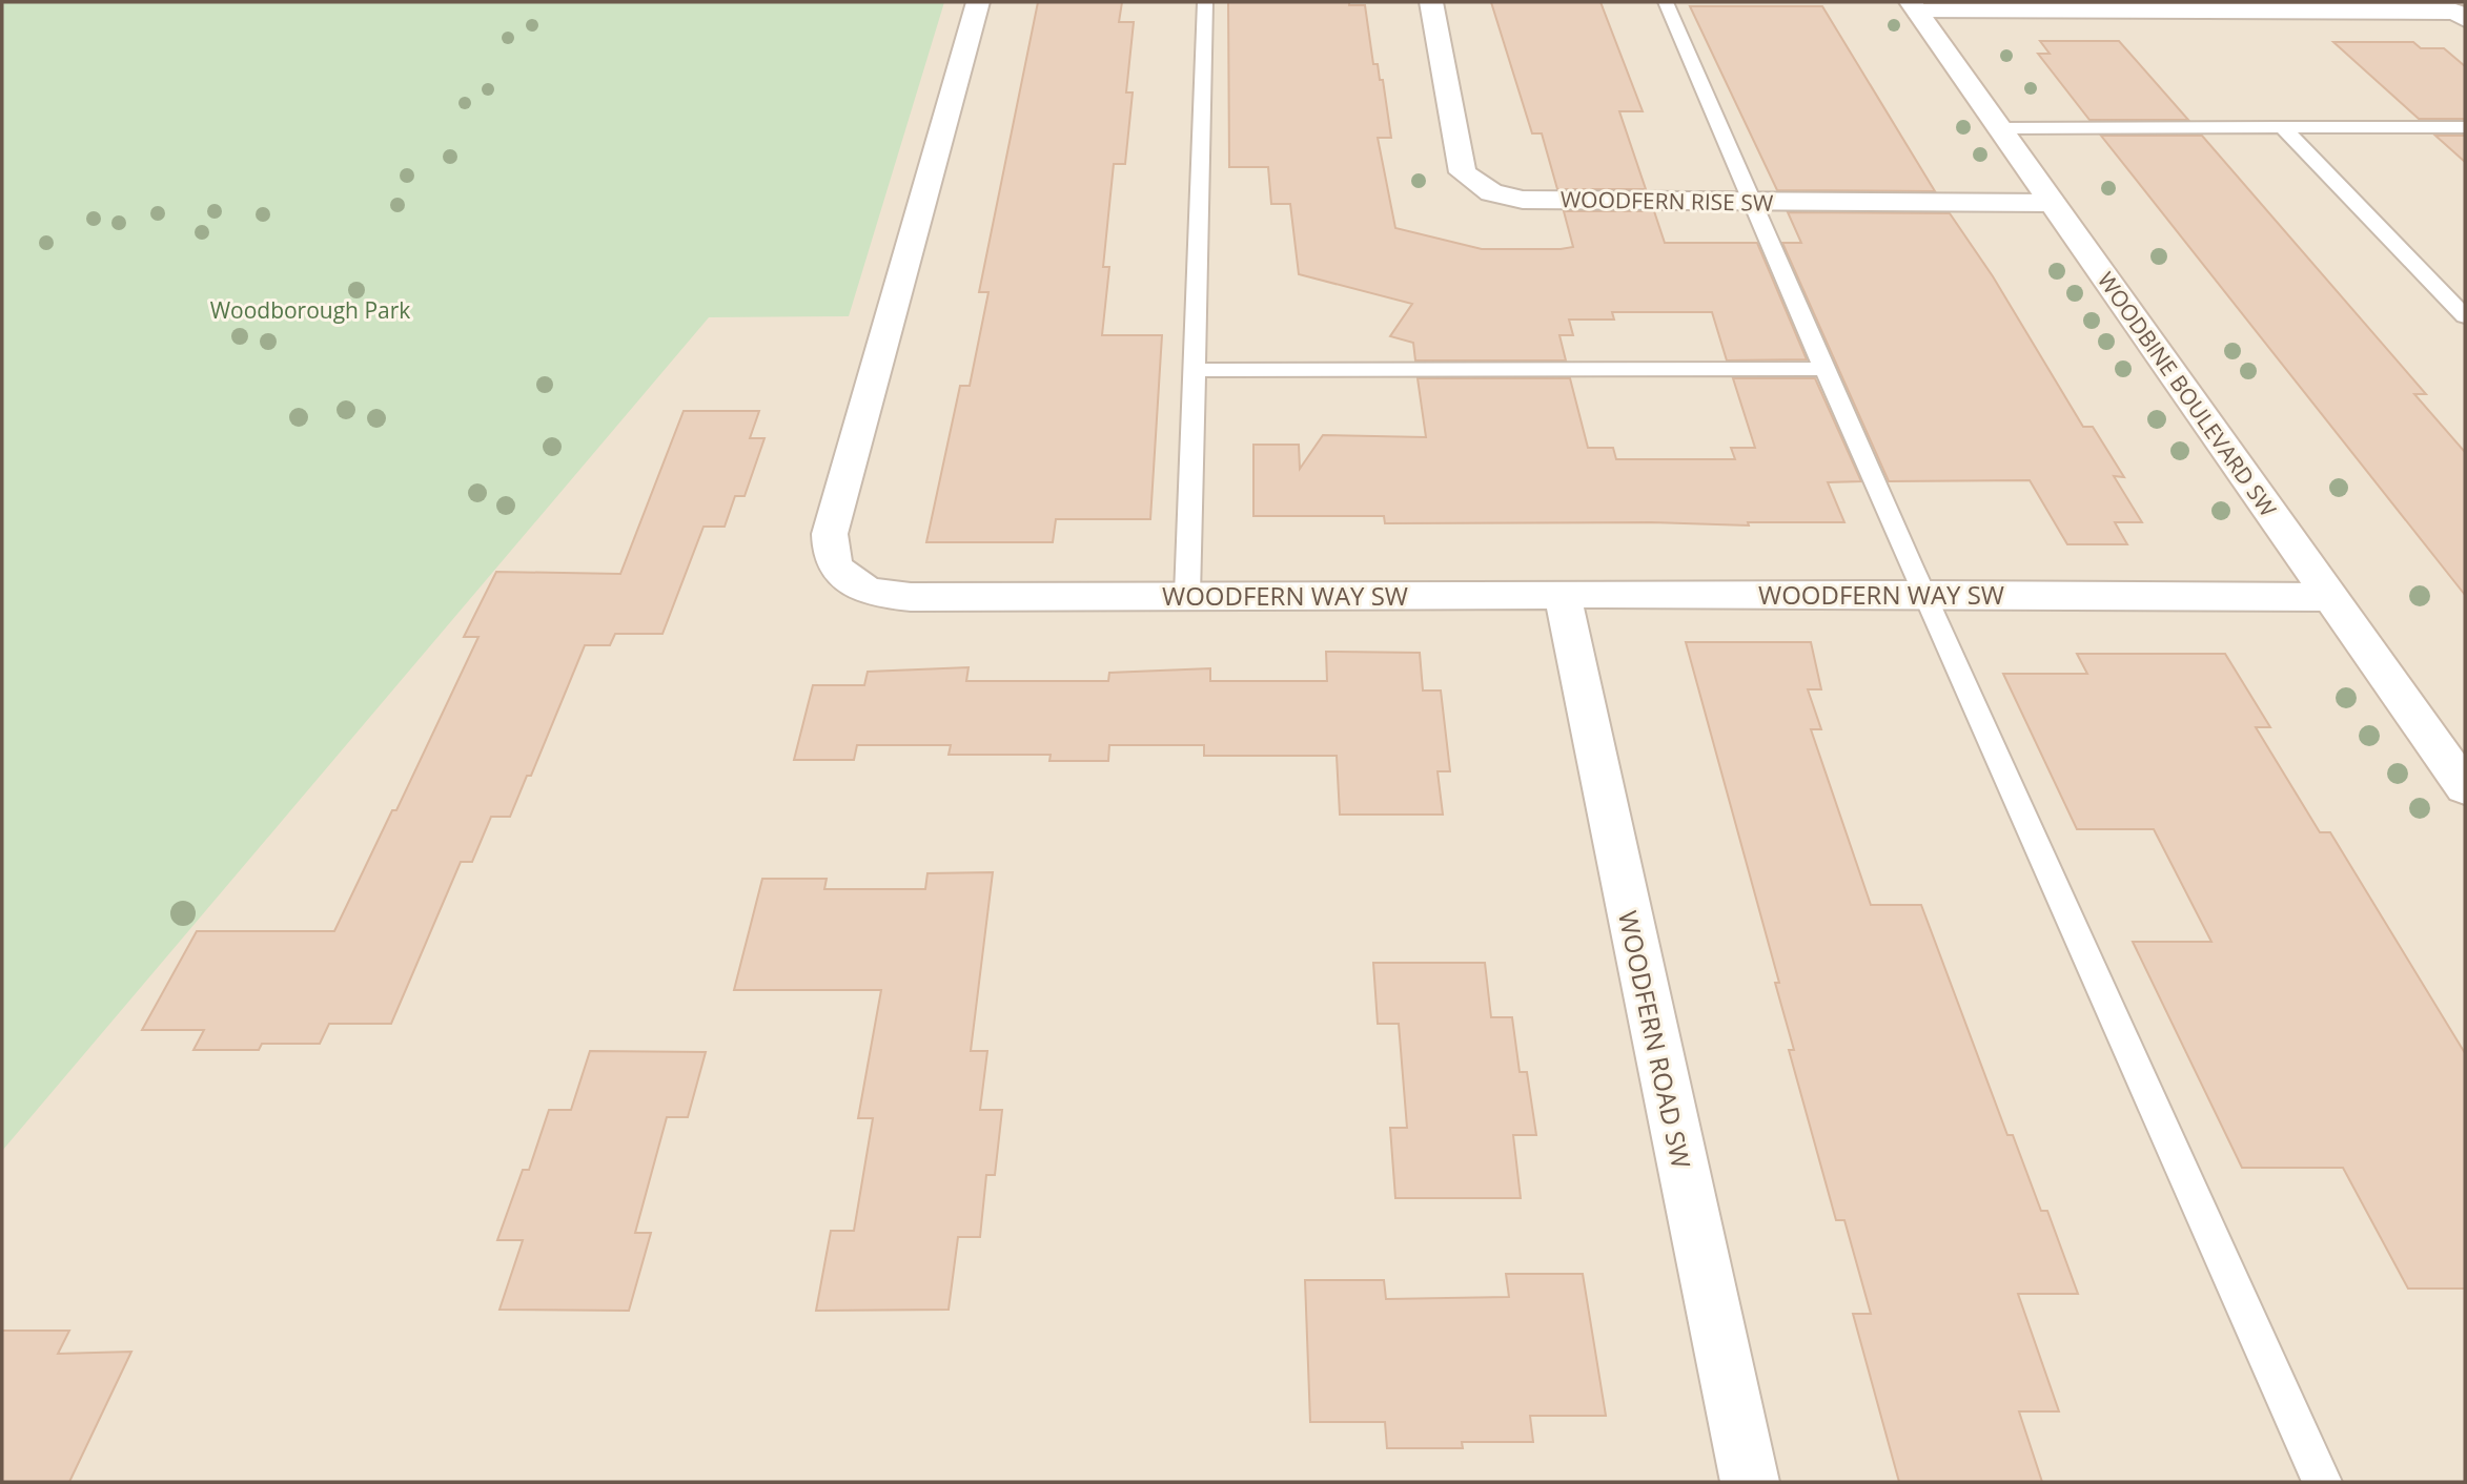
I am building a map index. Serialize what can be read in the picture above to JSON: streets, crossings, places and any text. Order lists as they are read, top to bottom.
{
  "streets": {
    "street": [
      "WOODFERN RISE SW",
      "WOODBINE BOULEVARD SW",
      "WOODFERN WAY SW",
      "WOODFERN ROAD SW"
    ]
  },
  "crossings": [
    ["WOODFERN RISE SW", "WOODBINE BOULEVARD SW"],
    ["WOODBINE BOULEVARD SW", "WOODFERN WAY SW"],
    ["WOODFERN WAY SW", "WOODFERN ROAD SW"]
  ],
  "parks": ["Woodborough Park"]
}
